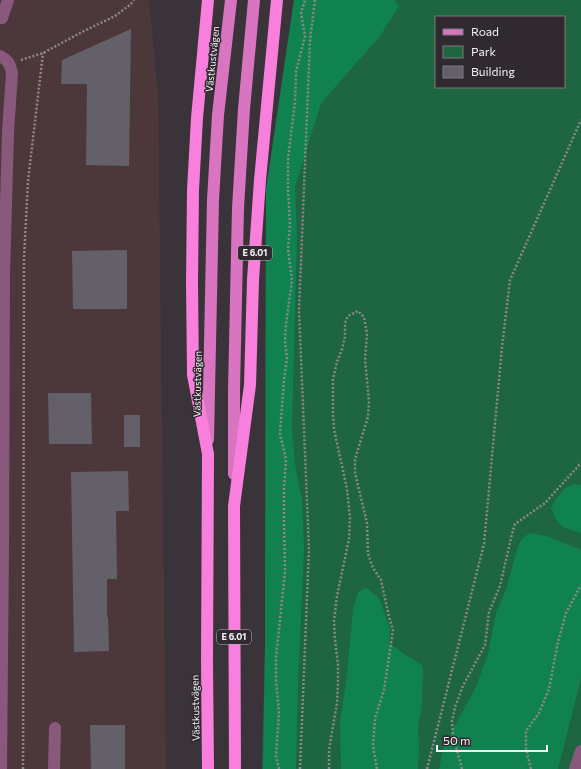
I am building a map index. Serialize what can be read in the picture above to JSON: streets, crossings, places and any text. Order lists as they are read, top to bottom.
{
  "streets": {
    "highway": ["Västkustvägen", "E 6.01"]
  },
  "crossings": [
    ["Västkustvägen", "E 6.01"]
  ],
  "legend": ["Road", "Park", "Building"],
  "scale_bar": "50 m"
}
